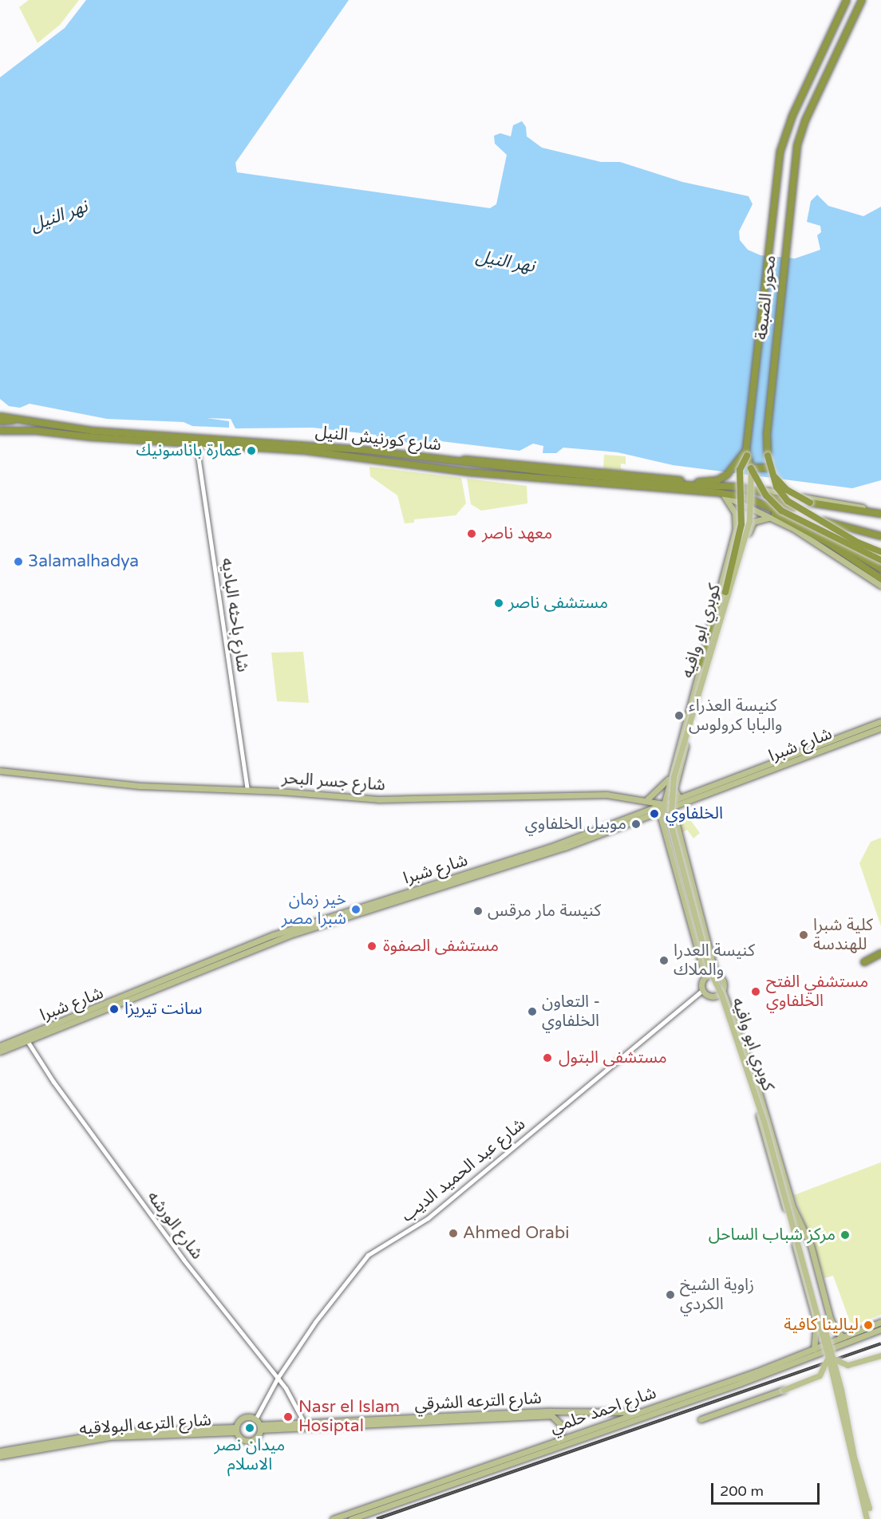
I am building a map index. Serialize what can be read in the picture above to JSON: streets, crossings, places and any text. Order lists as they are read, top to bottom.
{
  "streets": {
    "highway": ["محور الضبعة", "شارع كورنيش النيل"],
    "main road": [
      "كوبري ابو وافيه",
      "شارع شبرا",
      "شارع جسر البحر",
      "شارع الترعه الشرقي",
      "شارع احمد حلمي",
      "شارع الترعه البولاقيه"
    ],
    "street": ["شارع باحثه الباديه", "شارع عبد الحميد الديب", "شارع الورشه"]
  },
  "crossings": [
    ["شارع كورنيش النيل", "شارع باحثه الباديه"],
    ["شارع باحثه الباديه", "شارع جسر البحر"],
    ["شارع شبرا", "شارع جسر البحر"],
    ["شارع شبرا", "شارع الورشه"],
    ["شارع عبد الحميد الديب", "شارع الورشه"],
    ["شارع عبد الحميد الديب", "شارع الترعه الشرقي"],
    ["شارع عبد الحميد الديب", "شارع الترعه البولاقيه"],
    ["شارع الورشه", "شارع الترعه الشرقي"],
    ["شارع الترعه الشرقي", "شارع احمد حلمي"],
    ["شارع الترعه الشرقي", "شارع الترعه البولاقيه"]
  ],
  "water": ["نهر النيل"],
  "places": [
    "عمارة باناسونيك",
    "معهد ناصر",
    "3alamalhadya",
    "مستشفى ناصر",
    "كنيسة العذراء والبابا كرولوس",
    "الخلفاوي",
    "موبيل الخلفاوي",
    "خير زمان شبرا مصر",
    "كنيسة مار مرقس",
    "كلية شبرا للهندسة",
    "مستشفى الصفوة",
    "كنيسة العدرا والملاك",
    "مستشفي الفتح الخلفاوي",
    "سانت تيريزا",
    "التعاون - الخلفاوي",
    "مستشفى البتول",
    "Ahmed Orabi",
    "مركز شباب الساحل",
    "زاوية الشيخ الكردي",
    "ليالينا كافية",
    "Nasr el Islam Hosiptal",
    "ميدان نصر الاسلام"
  ],
  "scale_bar": "200 m"
}
